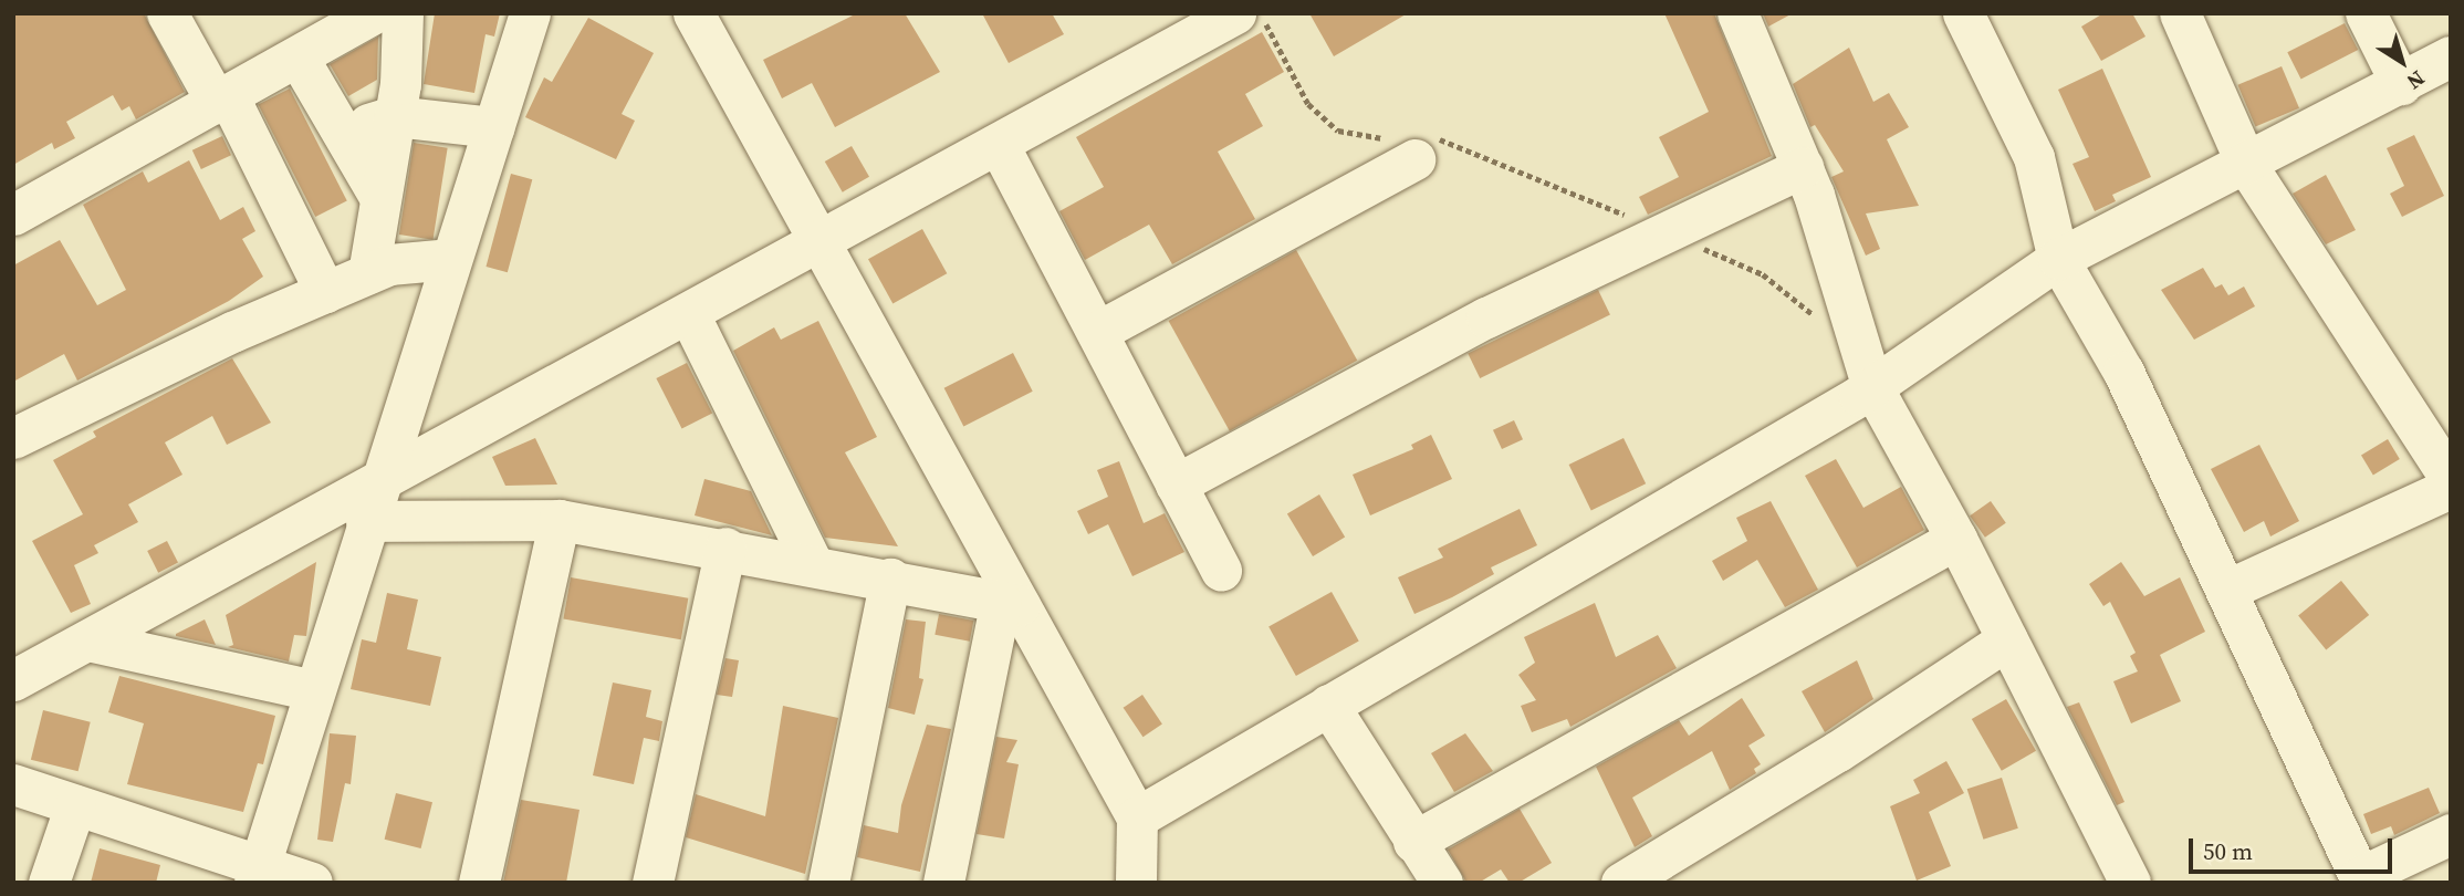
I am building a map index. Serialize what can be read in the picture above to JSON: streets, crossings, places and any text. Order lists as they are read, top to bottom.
{
  "scale_bar": "50 m",
  "north": "bottom right"
}
